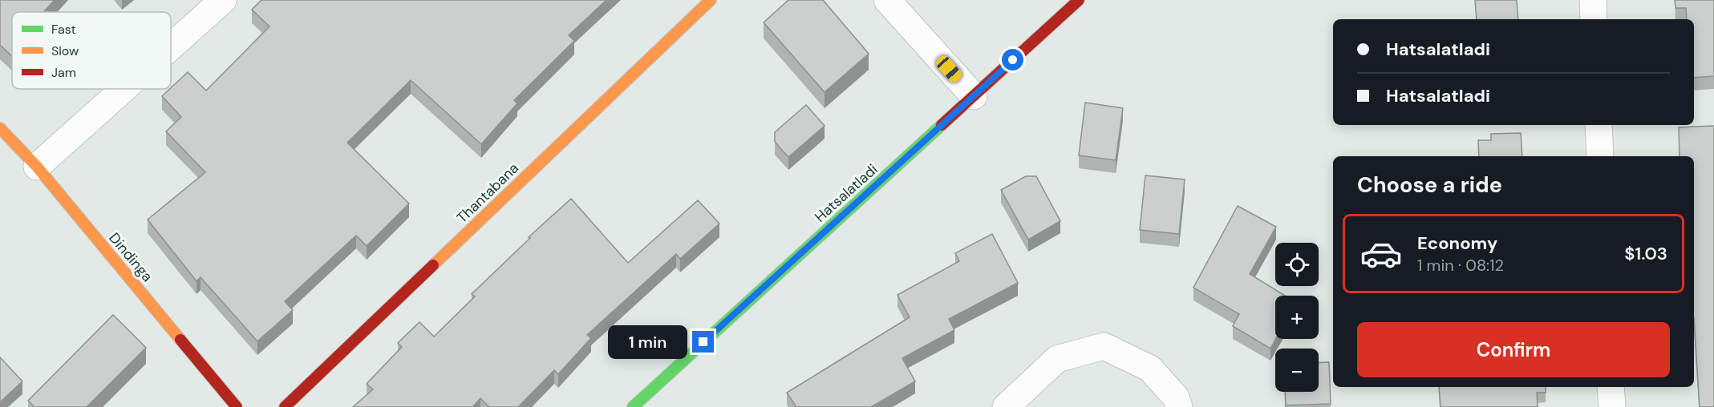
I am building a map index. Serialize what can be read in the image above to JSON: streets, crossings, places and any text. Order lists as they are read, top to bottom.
{
  "streets": {
    "street": ["Thantabana", "Hatsalatladi", "Dindinga"]
  },
  "legend": ["Fast", "Slow", "Jam"],
  "page": {
    "banner": ["Hatsalatladi", "Hatsalatladi"],
    "heading": "Choose a ride",
    "list": [
      {
        "name": "Economy",
        "note": "1 min · 08:12",
        "value": "$1.03"
      }
    ],
    "map_buttons": ["+", "−"],
    "buttons": "Confirm",
    "bubble": "1 min"
  }
}
